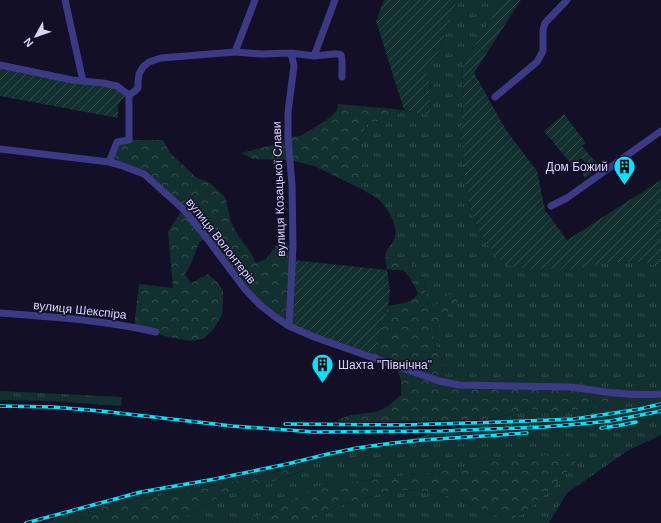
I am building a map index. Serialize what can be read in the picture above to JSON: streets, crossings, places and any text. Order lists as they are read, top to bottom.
{
  "streets": {
    "street": ["вулиця Козацької Слави", "вулиця Волонтерів", "вулиця Шекспіра"]
  },
  "crossings": [
    ["вулиця Козацької Слави", "вулиця Волонтерів"]
  ],
  "places": {
    "building": ["Дом Божий", "Шахта \"Північна\""]
  },
  "north": "bottom left"
}
